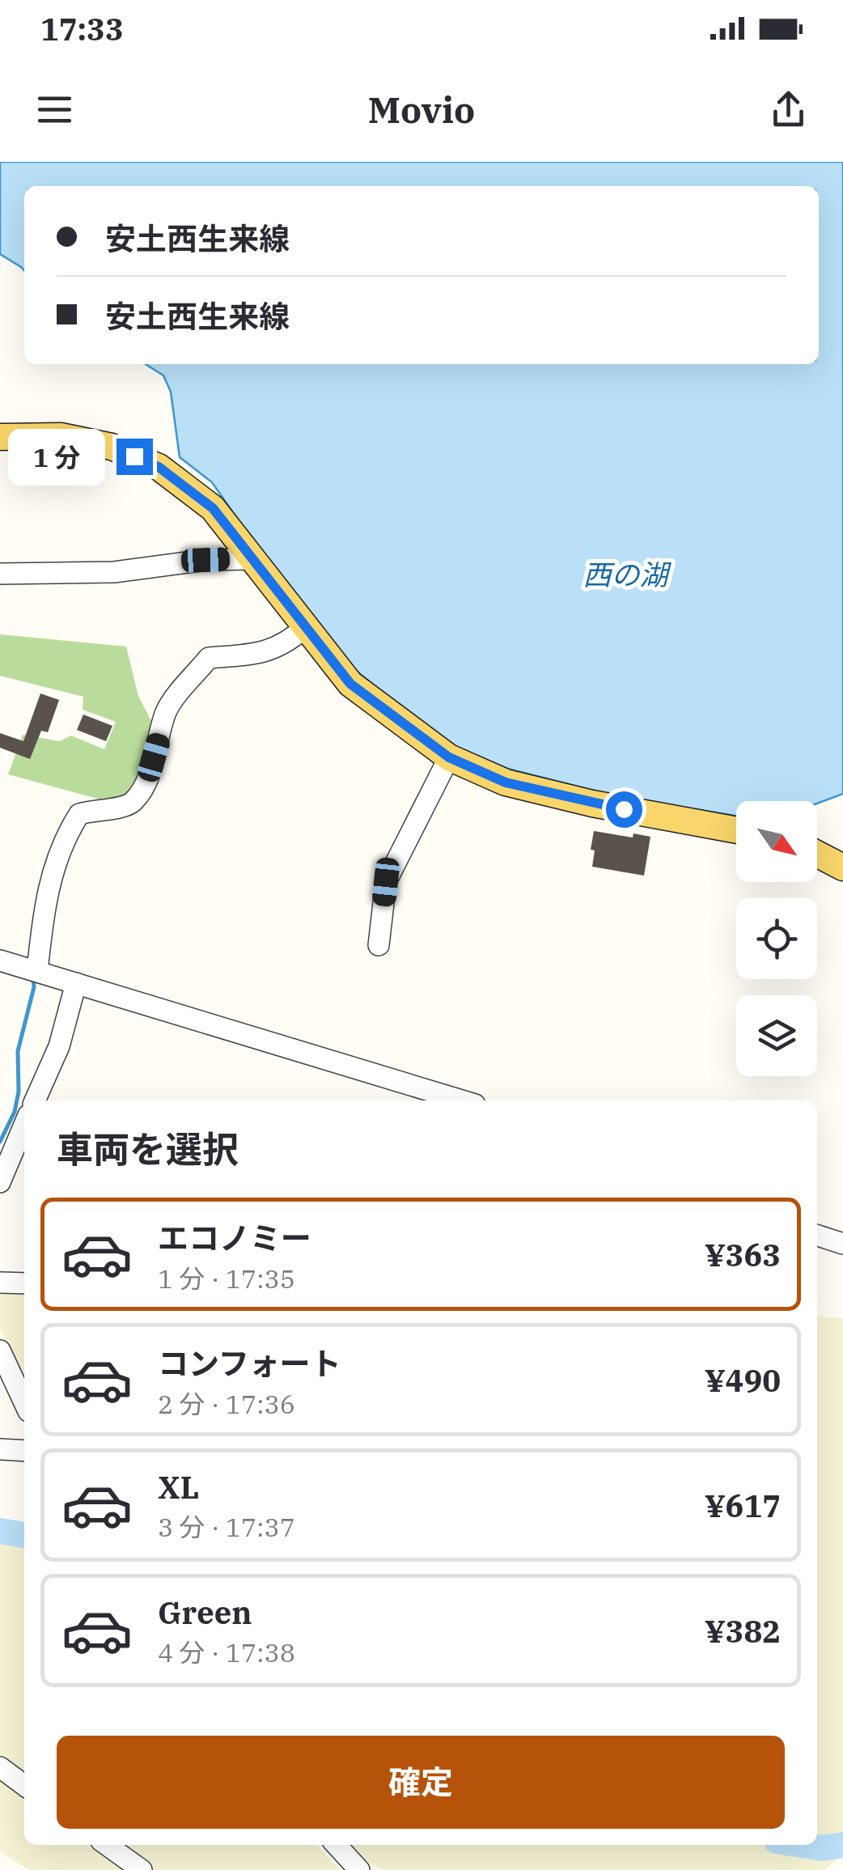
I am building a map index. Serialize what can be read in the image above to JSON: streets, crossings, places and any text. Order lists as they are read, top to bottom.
{
  "water": ["西の湖"],
  "north": "bottom right",
  "page": {
    "status": "17:33",
    "header": "Movio",
    "banner": ["安土西生来線", "安土西生来線"],
    "bubble": "1 分",
    "heading": "車両を選択",
    "list": [
      {
        "name": "エコノミー",
        "note": "1 分 · 17:35",
        "value": "¥363"
      },
      {
        "name": "コンフォート",
        "note": "2 分 · 17:36",
        "value": "¥490"
      },
      {
        "name": "XL",
        "note": "3 分 · 17:37",
        "value": "¥617"
      },
      {
        "name": "Green",
        "note": "4 分 · 17:38",
        "value": "¥382"
      }
    ],
    "buttons": "確定"
  }
}
